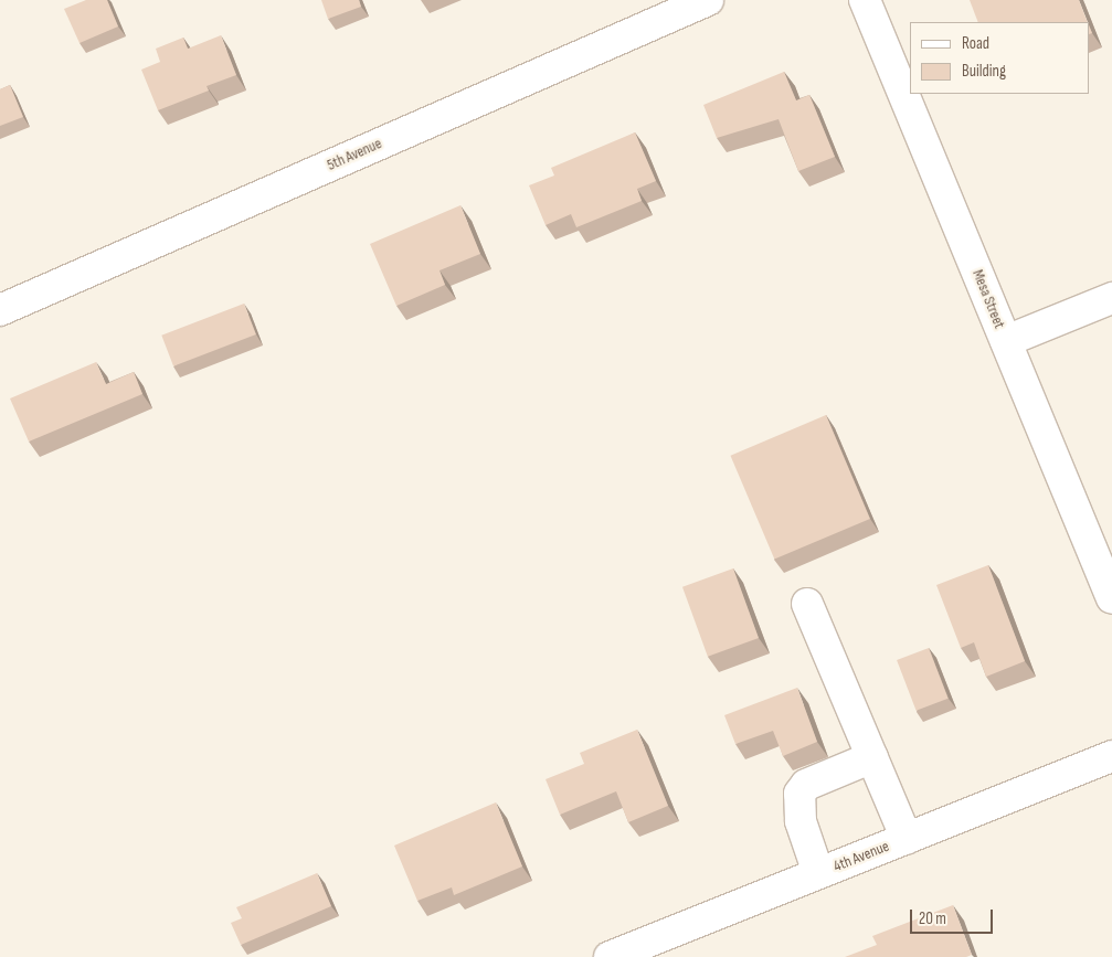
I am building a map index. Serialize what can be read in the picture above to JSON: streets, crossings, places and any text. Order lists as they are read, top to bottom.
{
  "streets": {
    "street": ["5th Avenue", "Mesa Street", "4th Avenue"]
  },
  "legend": ["Road", "Building"],
  "scale_bar": "20 m"
}
